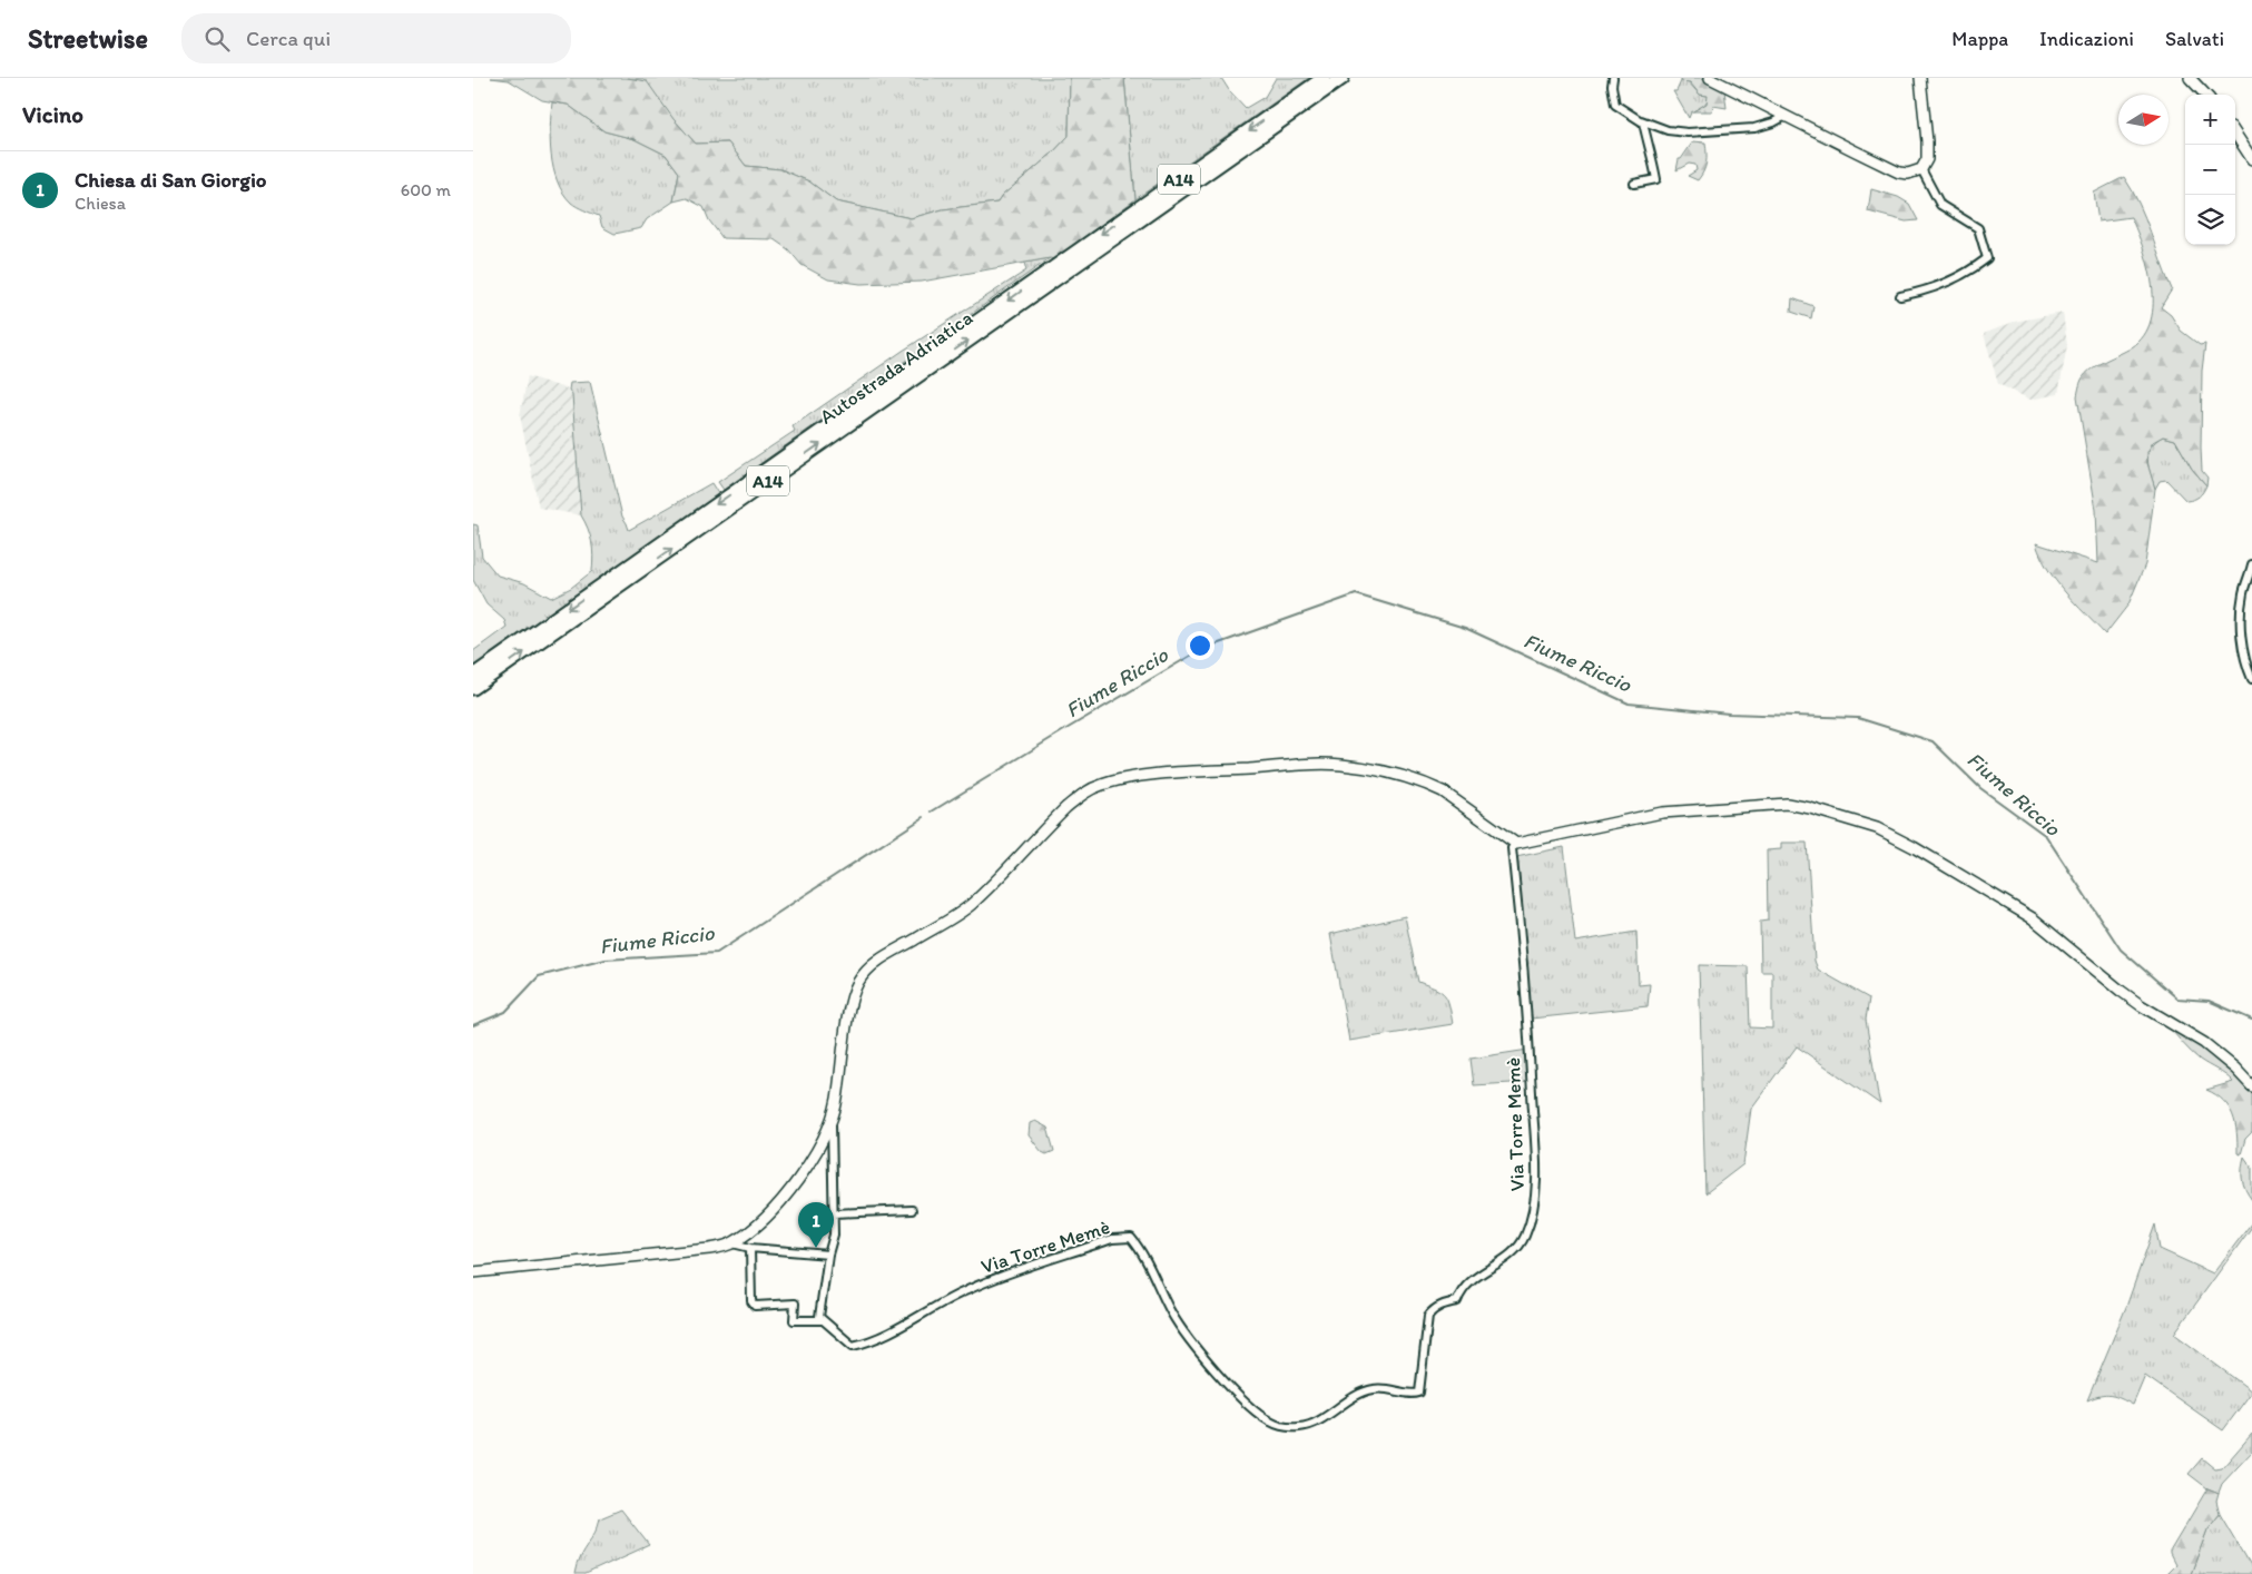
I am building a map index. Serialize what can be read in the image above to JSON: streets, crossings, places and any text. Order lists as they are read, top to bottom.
{
  "streets": {
    "highway": ["A14", "Autostrada Adriatica"],
    "street": ["Via Torre Memè"]
  },
  "water": ["Fiume Riccio"],
  "north": "right",
  "page": {
    "header": "Streetwise",
    "search": "Cerca qui",
    "nav": ["Mappa", "Indicazioni", "Salvati"],
    "heading": "Vicino",
    "map_buttons": ["+", "−"],
    "list": [
      {
        "mark": "1",
        "name": "Chiesa di San Giorgio",
        "note": "Chiesa",
        "value": "600 m"
      }
    ],
    "pins": "1"
  }
}
